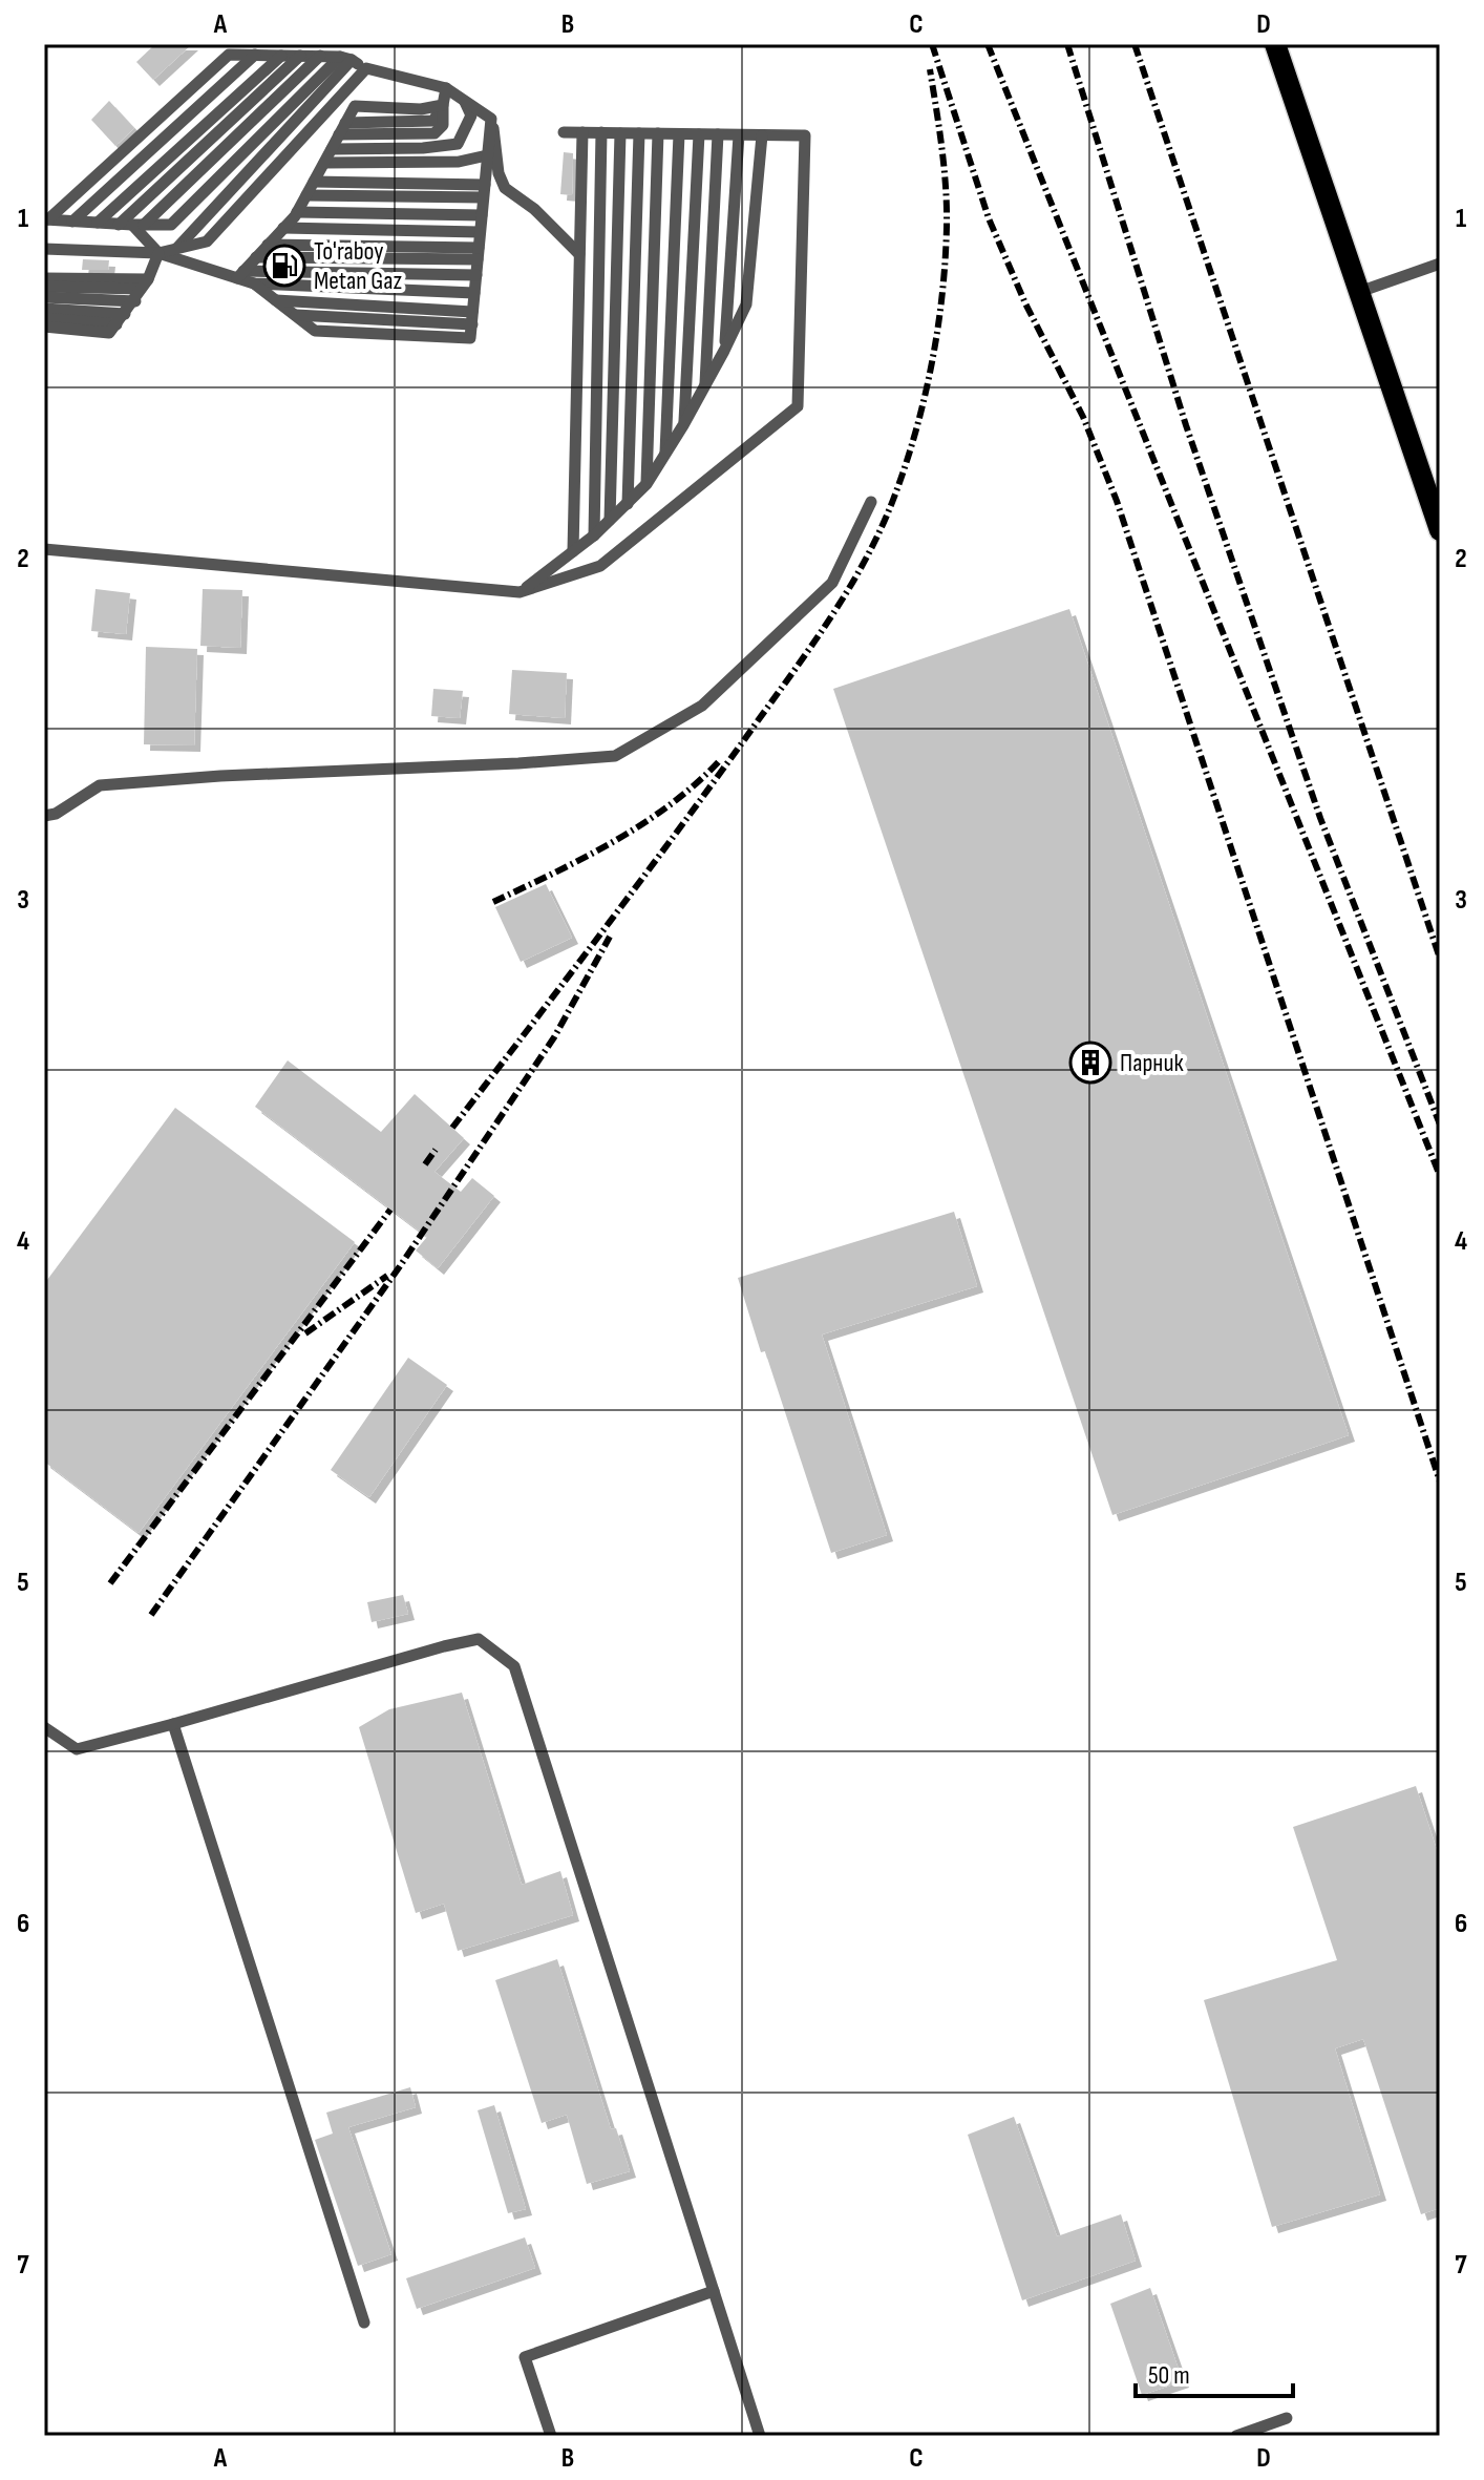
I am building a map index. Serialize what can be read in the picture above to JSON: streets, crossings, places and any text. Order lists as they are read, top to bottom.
{
  "places": {
    "fuel station": ["To'raboy Metan Gaz"],
    "building": ["Парник"]
  },
  "scale_bar": "50 m",
  "grid": {
    "columns": [
      "A",
      "B",
      "C",
      "D"
    ],
    "rows": [
      "1",
      "2",
      "3",
      "4",
      "5",
      "6",
      "7"
    ]
  }
}
